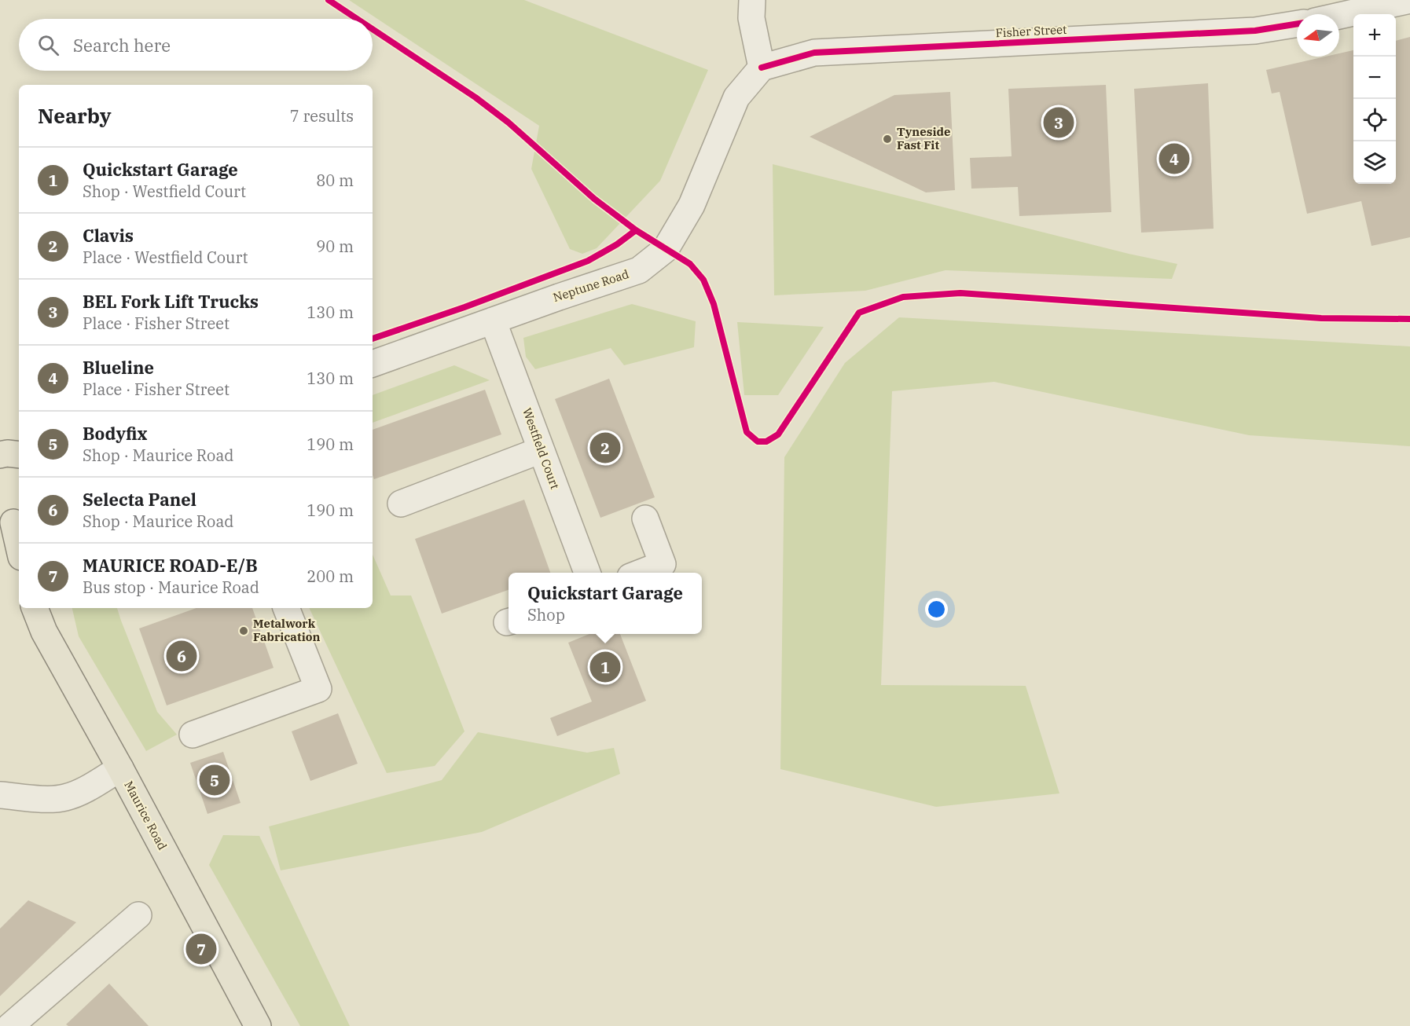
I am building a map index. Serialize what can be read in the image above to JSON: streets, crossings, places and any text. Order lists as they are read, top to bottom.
{
  "streets": {
    "main road": ["Maurice Road"],
    "street": ["Fisher Street", "Neptune Road", "Westfield Court"]
  },
  "crossings": [
    ["Fisher Street", "Neptune Road"],
    ["Neptune Road", "Westfield Court"]
  ],
  "places": ["Tyneside Fast Fit", "Metalwork Fabrication"],
  "north": "left",
  "page": {
    "map_buttons": ["+", "−"],
    "search": "Search here",
    "heading": ["Nearby", "7 results"],
    "pins": [
      "3",
      "4",
      "2",
      "6",
      "1",
      "5",
      "7"
    ],
    "list": [
      {
        "mark": "1",
        "name": "Quickstart Garage",
        "note": "Shop · Westfield Court",
        "value": "80 m"
      },
      {
        "mark": "2",
        "name": "Clavis",
        "note": "Place · Westfield Court",
        "value": "90 m"
      },
      {
        "mark": "3",
        "name": "BEL Fork Lift Trucks",
        "note": "Place · Fisher Street",
        "value": "130 m"
      },
      {
        "mark": "4",
        "name": "Blueline",
        "note": "Place · Fisher Street",
        "value": "130 m"
      },
      {
        "mark": "5",
        "name": "Bodyfix",
        "note": "Shop · Maurice Road",
        "value": "190 m"
      },
      {
        "mark": "6",
        "name": "Selecta Panel",
        "note": "Shop · Maurice Road",
        "value": "190 m"
      },
      {
        "mark": "7",
        "name": "MAURICE ROAD-E/B",
        "note": "Bus stop · Maurice Road",
        "value": "200 m"
      }
    ],
    "popup": ["Quickstart Garage", "Shop"]
  }
}
